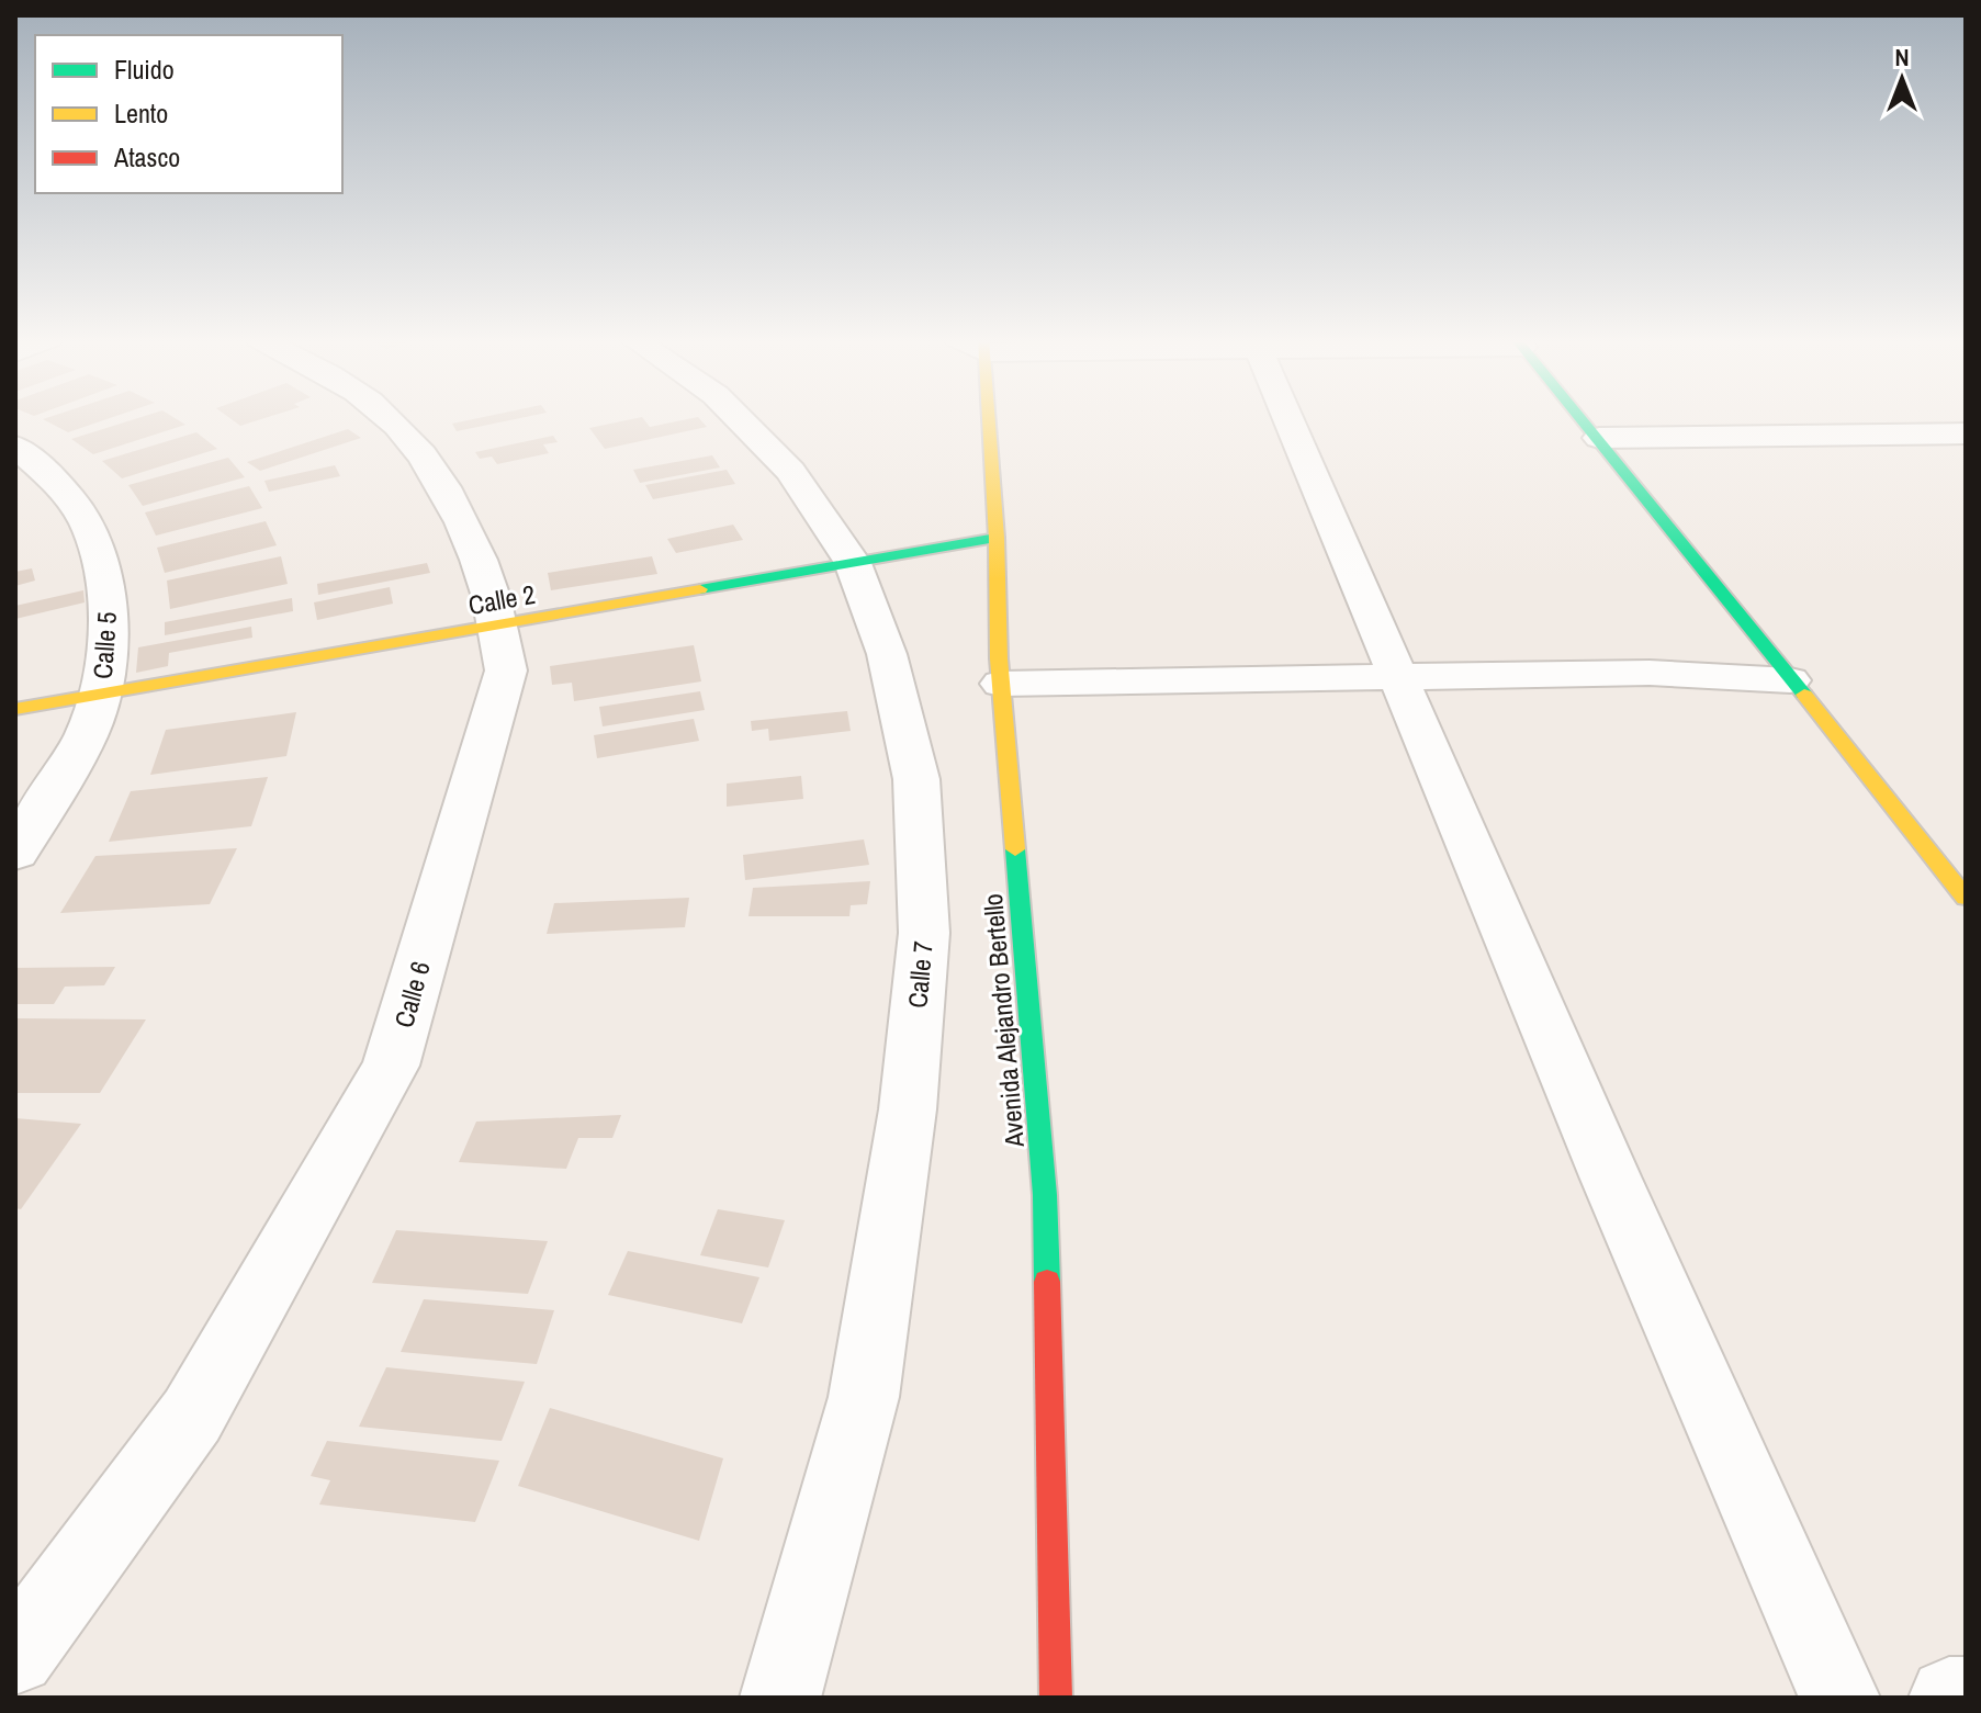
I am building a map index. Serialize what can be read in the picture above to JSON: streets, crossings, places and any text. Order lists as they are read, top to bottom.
{
  "streets": {
    "street": [
      "Calle 2",
      "Calle 5",
      "Calle 7",
      "Calle 6",
      "Avenida Alejandro Bertello"
    ]
  },
  "crossings": [
    ["Calle 2", "Calle 5"],
    ["Calle 2", "Calle 7"],
    ["Calle 2", "Calle 6"],
    ["Calle 2", "Avenida Alejandro Bertello"]
  ],
  "legend": ["Fluido", "Lento", "Atasco"],
  "north": "top"
}
